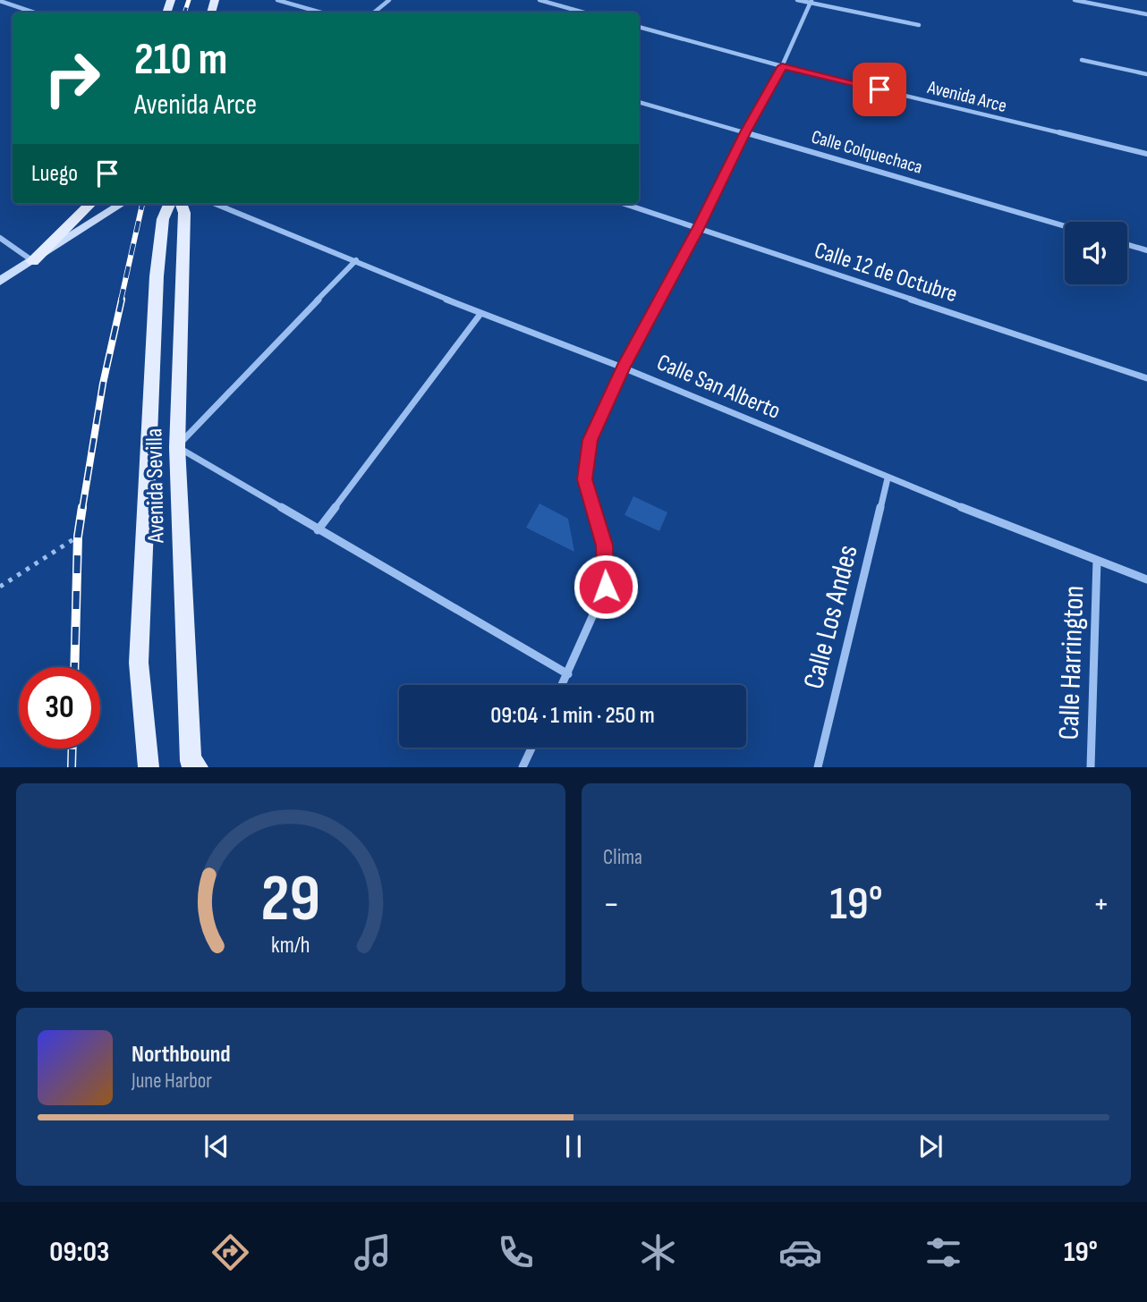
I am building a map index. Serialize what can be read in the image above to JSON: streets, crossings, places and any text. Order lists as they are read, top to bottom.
{
  "streets": {
    "main road": ["Avenida Sevilla"],
    "street": [
      "Avenida Arce",
      "Calle Colquechaca",
      "Calle 12 de Octubre",
      "Calle San Alberto",
      "Calle Los Andes",
      "Calle Harrington"
    ]
  },
  "crossings": [
    ["Calle San Alberto", "Calle Los Andes"],
    ["Calle San Alberto", "Calle Harrington"]
  ],
  "page": {
    "turn": ["210 m", "Avenida Arce"],
    "then": "Luego",
    "limit": "30",
    "trip": "09:04 · 1 min · 250 m",
    "tile": "Clima",
    "heat": ["−", "19°", "+"],
    "song": ["Northbound", "June Harbor"],
    "tabs": ["09:03", "19°"],
    "gauge": ["29", "km/h"]
  }
}
